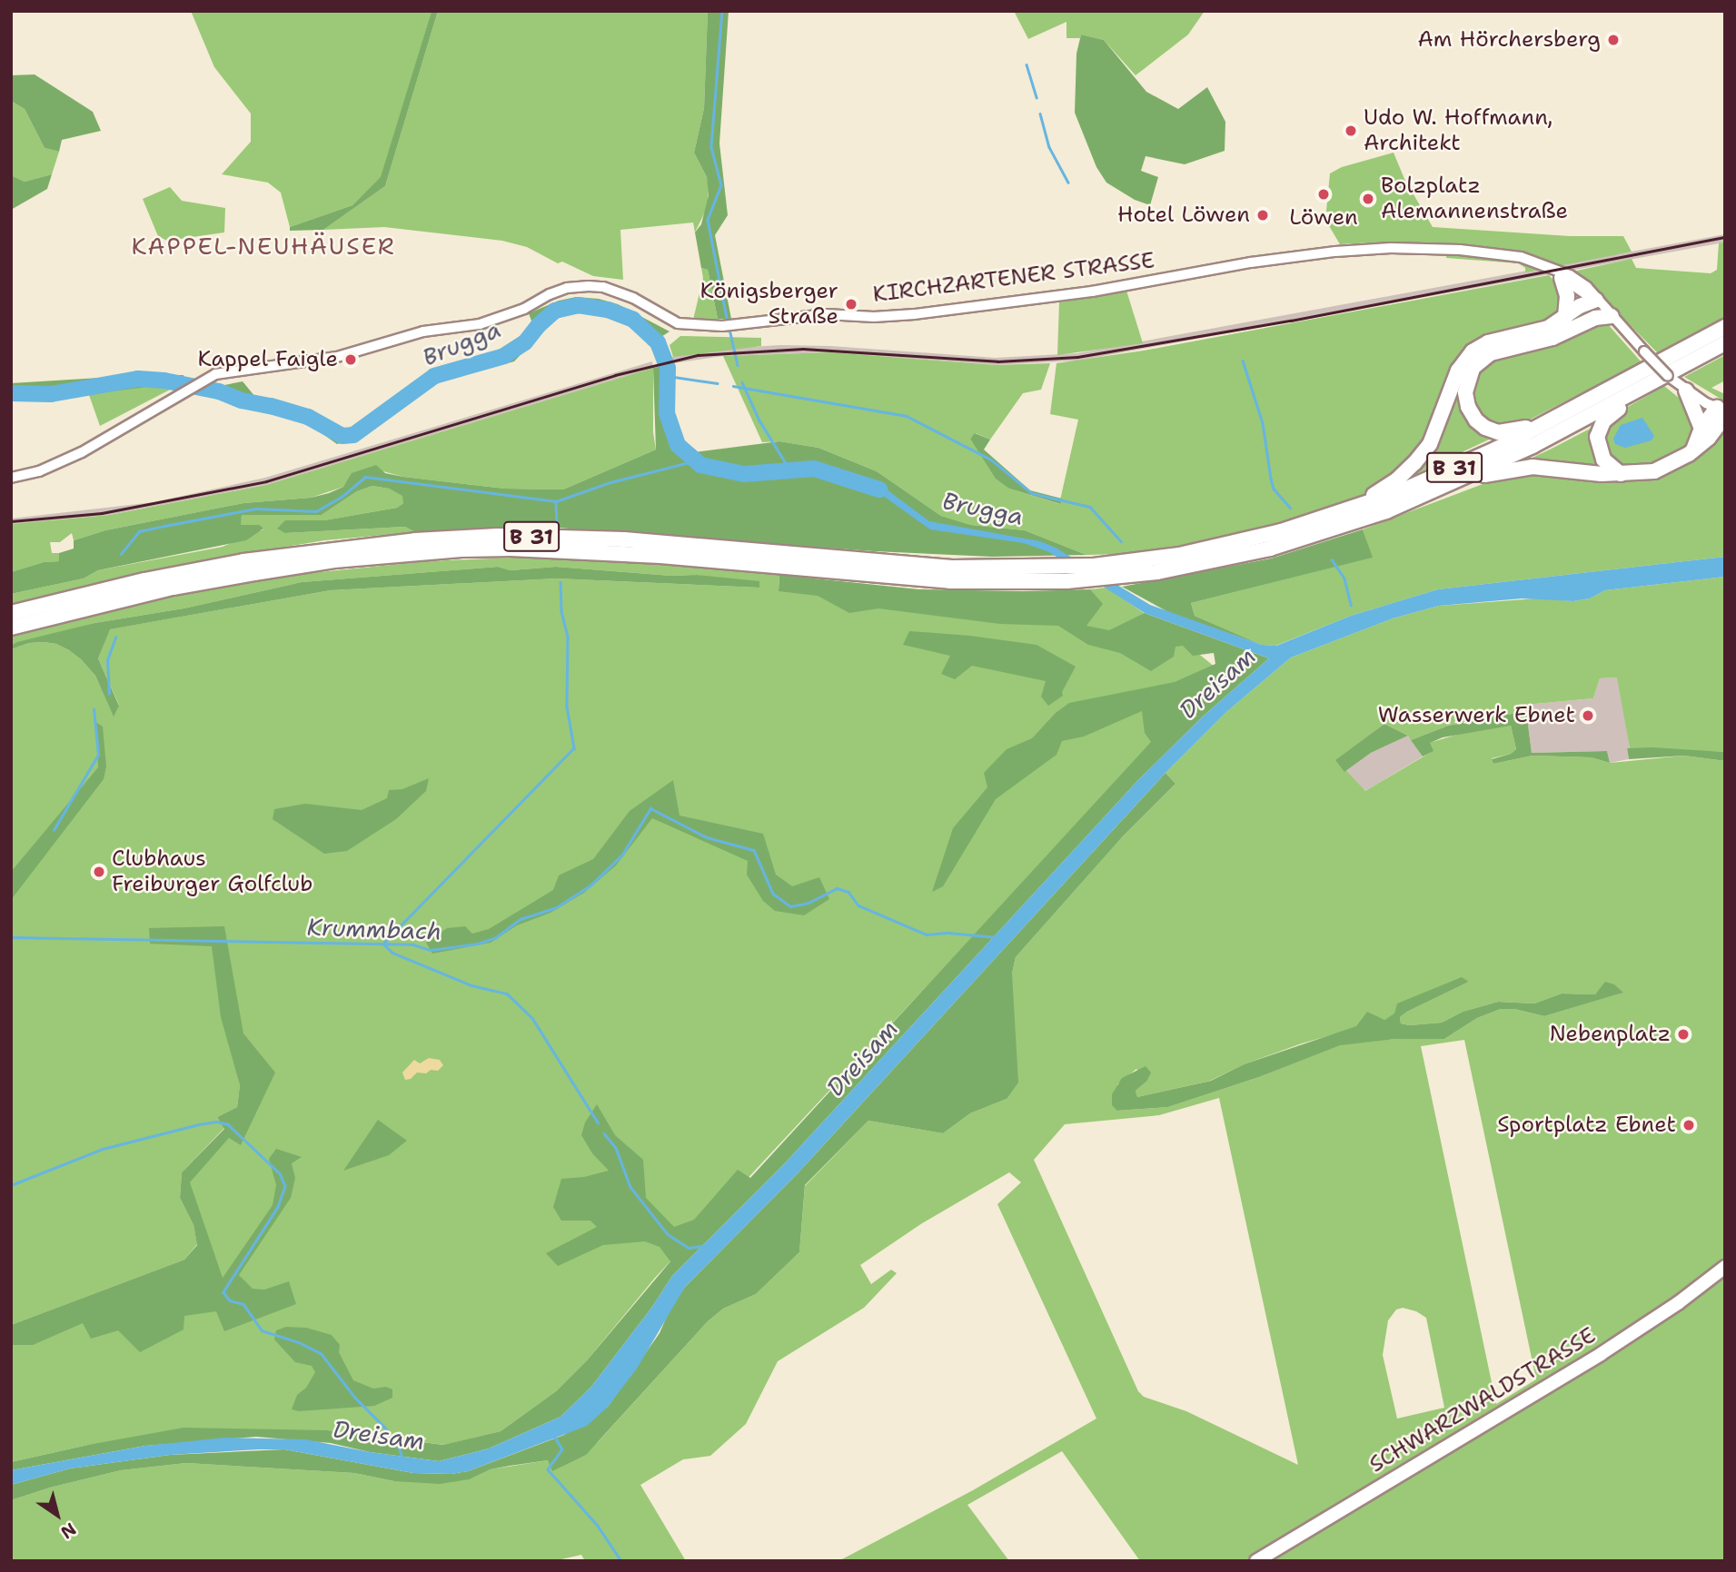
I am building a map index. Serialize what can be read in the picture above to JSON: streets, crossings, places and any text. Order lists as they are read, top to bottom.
{
  "streets": {
    "highway": ["B 31"],
    "main road": ["SCHWARZWALDSTRASSE"],
    "street": ["KIRCHZARTENER STRASSE"]
  },
  "districts": ["KAPPEL-NEUHÄUSER"],
  "water": ["Brugga", "Dreisam", "Krummbach"],
  "places": [
    "Am Hörchersberg",
    "Udo W. Hoffmann, Architekt",
    "Löwen",
    "Bolzplatz Alemannenstraße",
    "Hotel Löwen",
    "Königsberger Straße",
    "Kappel Faigle",
    "Wasserwerk Ebnet",
    "Clubhaus Freiburger Golfclub",
    "Nebenplatz",
    "Sportplatz Ebnet"
  ],
  "north": "bottom right"
}
